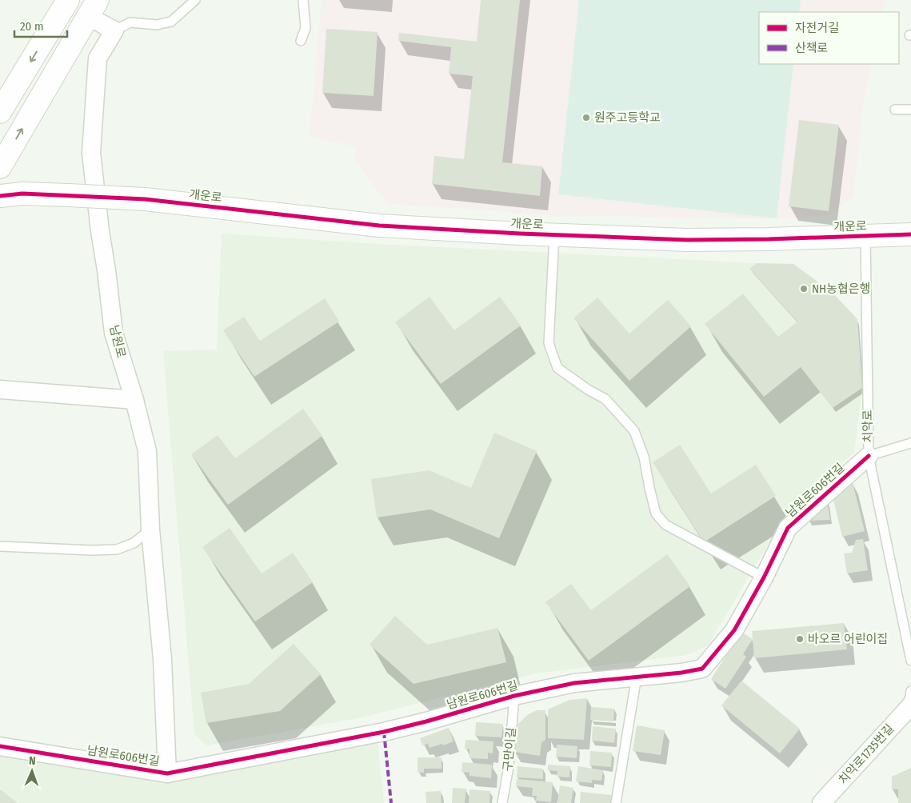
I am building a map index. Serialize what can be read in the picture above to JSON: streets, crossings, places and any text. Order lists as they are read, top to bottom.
{
  "streets": {
    "street": [
      "개운로",
      "남원로",
      "남원로606번길",
      "치악로1735번길"
    ],
    "lane": ["치악로", "구만이길"]
  },
  "crossings": [
    ["개운로", "치악로"],
    ["남원로", "남원로606번길"],
    ["치악로", "남원로606번길"],
    ["남원로606번길", "구만이길"]
  ],
  "places": ["원주고등학교", "NH농협은행", "바오르 어린이집"],
  "legend": ["자전거길", "산책로"],
  "scale_bar": "20 m",
  "north": "top"
}
